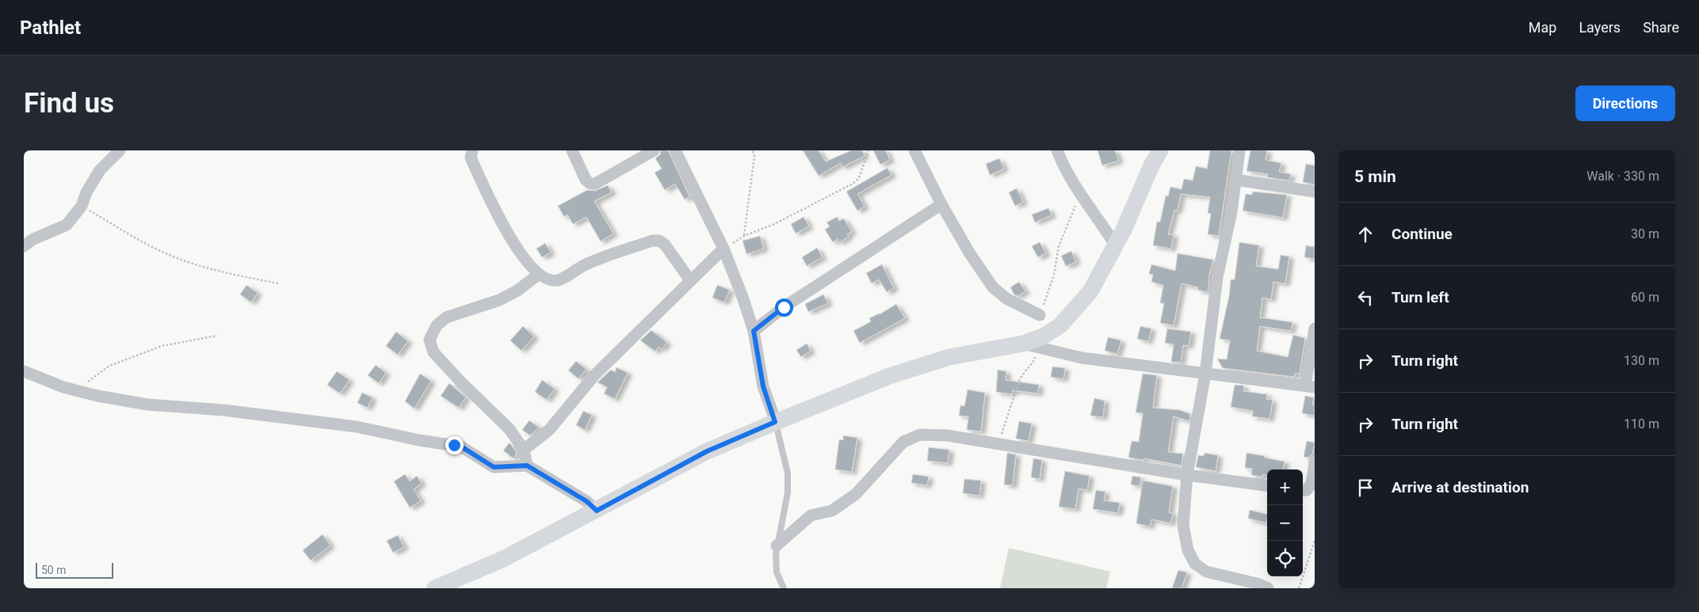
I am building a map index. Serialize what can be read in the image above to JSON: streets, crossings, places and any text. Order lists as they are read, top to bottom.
{
  "scale_bar": "50 m",
  "page": {
    "header": "Pathlet",
    "nav": ["Map", "Layers", "Share"],
    "buttons": "Directions",
    "title": "Find us",
    "heading": ["5 min", "Walk · 330 m"],
    "list": [
      ["Continue", "30 m"],
      ["Turn left", "60 m"],
      ["Turn right", "130 m"],
      ["Turn right", "110 m"],
      "Arrive at destination"
    ],
    "map_buttons": ["+", "−"],
    "scale": "50 m"
  }
}
